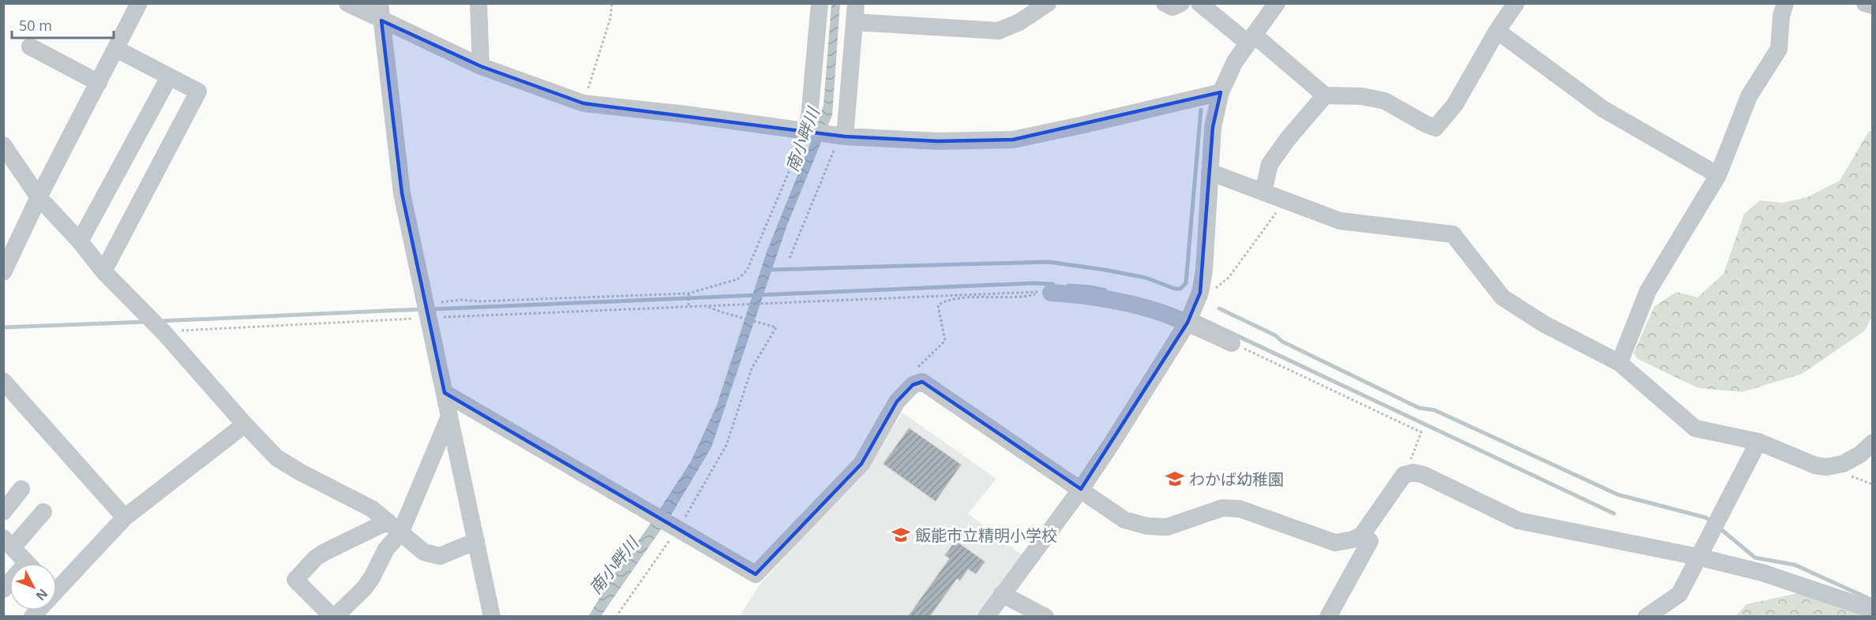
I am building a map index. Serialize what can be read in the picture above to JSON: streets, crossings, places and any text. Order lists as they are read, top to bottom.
{
  "water": ["南小畔川"],
  "places": {
    "school or university": ["わかば幼稚園", "飯能市立精明小学校"]
  },
  "scale_bar": "50 m",
  "north": "bottom right"
}
